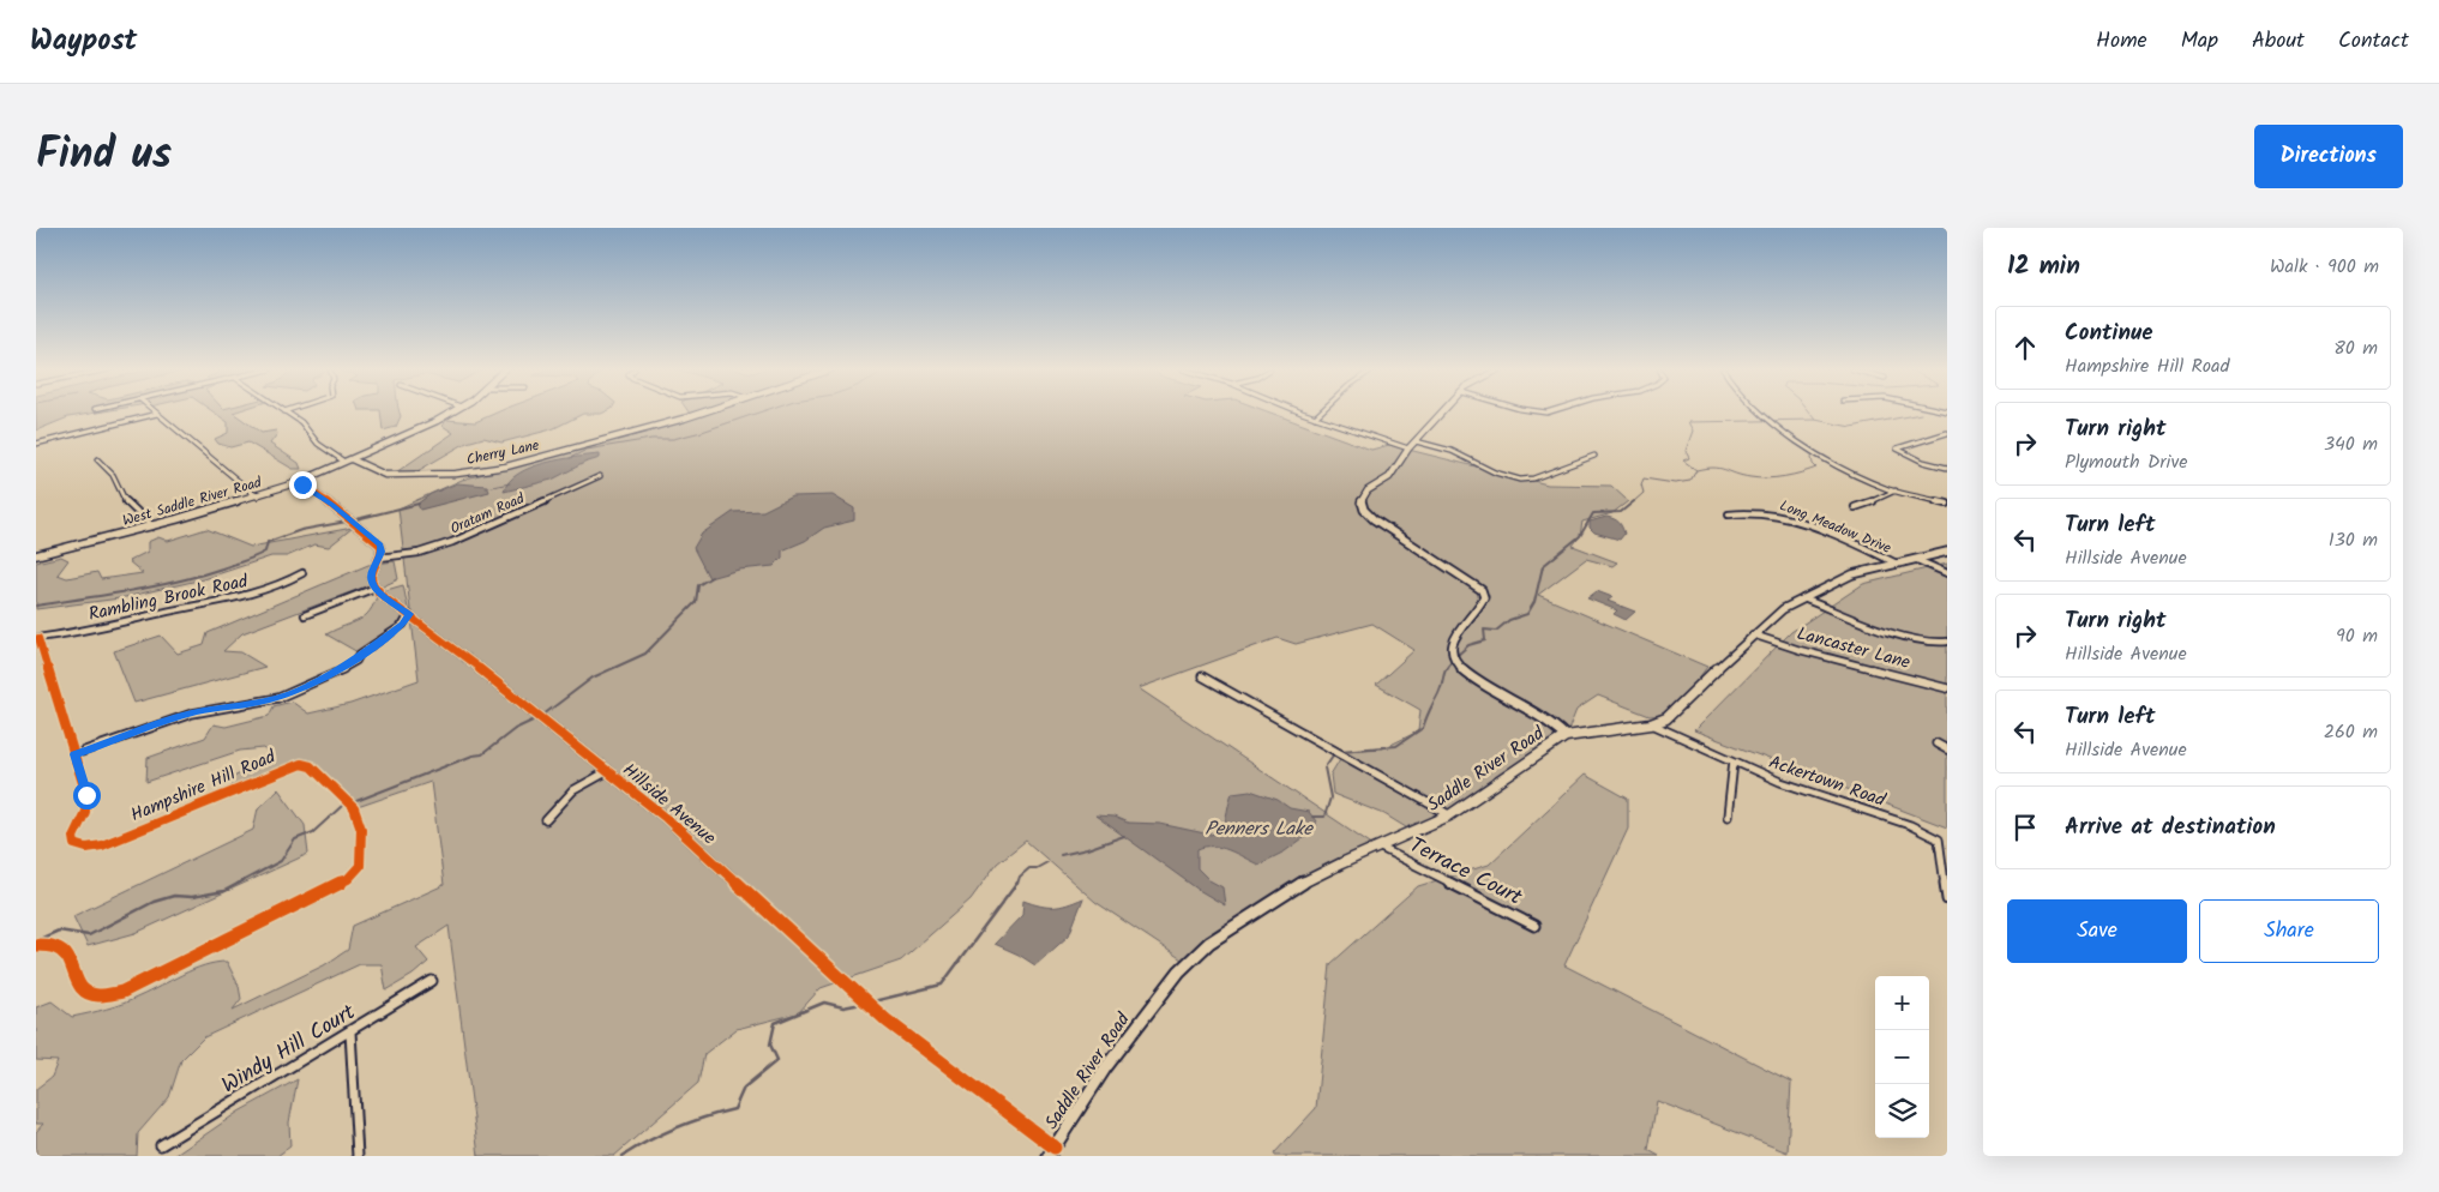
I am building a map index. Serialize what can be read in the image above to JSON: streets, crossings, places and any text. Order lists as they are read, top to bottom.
{
  "streets": {
    "main road": ["Saddle River Road"],
    "street": [
      "Cherry Lane",
      "West Saddle River Road",
      "Oratam Road",
      "Long Meadow Drive",
      "Rambling Brook Road",
      "Lancaster Lane",
      "Ackertown Road",
      "Hampshire Hill Road",
      "Hillside Avenue",
      "Terrace Court",
      "Windy Hill Court"
    ]
  },
  "crossings": [
    ["Cherry Lane", "West Saddle River Road"],
    ["Long Meadow Drive", "Saddle River Road"],
    ["Rambling Brook Road", "Hampshire Hill Road"],
    ["Lancaster Lane", "Saddle River Road"],
    ["Saddle River Road", "Ackertown Road"],
    ["Saddle River Road", "Hillside Avenue"],
    ["Saddle River Road", "Terrace Court"]
  ],
  "water": ["Penners Lake"],
  "page": {
    "header": "Waypost",
    "nav": [
      "Home",
      "Map",
      "About",
      "Contact"
    ],
    "title": "Find us",
    "buttons": [
      "Directions",
      ["Save", "Share"]
    ],
    "heading": ["12 min", "Walk · 900 m"],
    "list": [
      ["Continue", "Hampshire Hill Road", "80 m"],
      ["Turn right", "Plymouth Drive", "340 m"],
      ["Turn left", "Hillside Avenue", "130 m"],
      ["Turn right", "Hillside Avenue", "90 m"],
      ["Turn left", "Hillside Avenue", "260 m"],
      "Arrive at destination"
    ],
    "map_buttons": ["+", "−"]
  }
}
